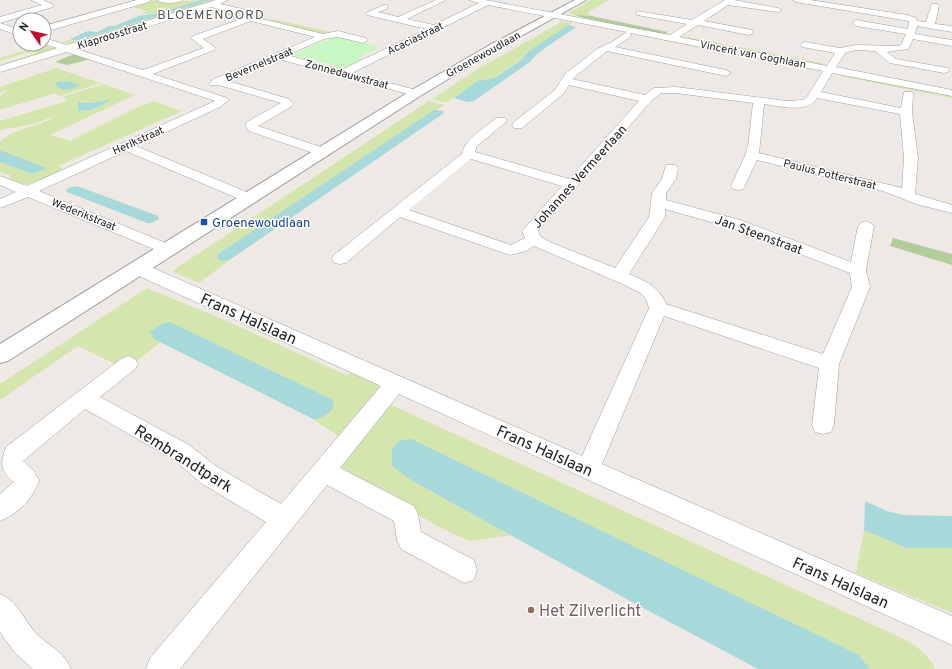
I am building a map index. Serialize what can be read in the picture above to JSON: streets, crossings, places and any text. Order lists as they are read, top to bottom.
{
  "streets": {
    "street": [
      "Klaproosstraat",
      "Acaciastraat",
      "Groenewoudlaan",
      "Vincent van Goghlaan",
      "Bevernelstraat",
      "Zonnedauwstraat",
      "Herikstraat",
      "Paulus Potterstraat",
      "Johannes Vermeerlaan",
      "Wederikstraat",
      "Jan Steenstraat",
      "Frans Halslaan",
      "Rembrandtpark"
    ]
  },
  "crossings": [
    ["Acaciastraat", "Vincent van Goghlaan"],
    ["Acaciastraat", "Zonnedauwstraat"],
    ["Groenewoudlaan", "Vincent van Goghlaan"],
    ["Groenewoudlaan", "Zonnedauwstraat"],
    ["Groenewoudlaan", "Wederikstraat"],
    ["Groenewoudlaan", "Frans Halslaan"],
    ["Vincent van Goghlaan", "Johannes Vermeerlaan"],
    ["Bevernelstraat", "Zonnedauwstraat"],
    ["Bevernelstraat", "Herikstraat"],
    ["Herikstraat", "Wederikstraat"]
  ],
  "districts": ["BLOEMENOORD"],
  "places": {
    "transit": ["Groenewoudlaan"],
    "other": ["Het Zilverlicht"]
  },
  "north": "top left"
}
